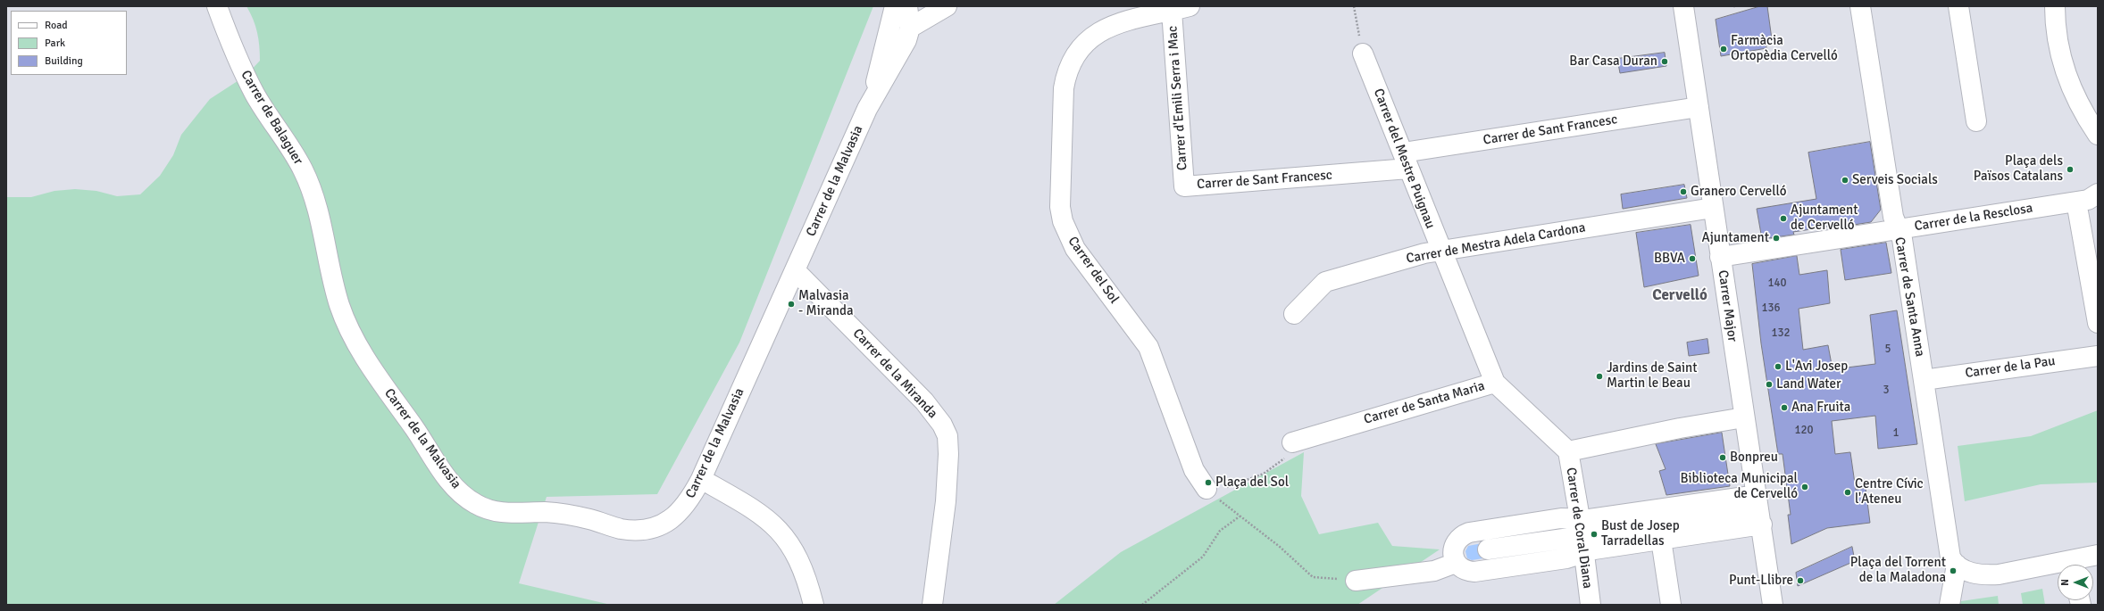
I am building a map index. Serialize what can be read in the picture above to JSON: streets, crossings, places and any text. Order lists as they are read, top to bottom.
{
  "streets": {
    "street": [
      "Carrer d'Emili Serra i Mac",
      "Carrer de Balaguer",
      "Carrer de Sant Francesc",
      "Carrer del Mestre Puignau",
      "Carrer de la Malvasia",
      "Carrer de la Resclosa",
      "Carrer de Mestra Adela Cardona",
      "Carrer del Sol",
      "Carrer de Santa Anna",
      "Carrer Major",
      "Carrer de la Pau",
      "Carrer de la Miranda",
      "Carrer de Santa Maria",
      "Carrer de Coral Diana"
    ]
  },
  "crossings": [
    ["Carrer d'Emili Serra i Mac", "Carrer de Sant Francesc"],
    ["Carrer d'Emili Serra i Mac", "Carrer del Sol"],
    ["Carrer de Balaguer", "Carrer de la Malvasia"],
    ["Carrer de Sant Francesc", "Carrer del Mestre Puignau"],
    ["Carrer de Sant Francesc", "Carrer Major"],
    ["Carrer del Mestre Puignau", "Carrer de Mestra Adela Cardona"],
    ["Carrer del Mestre Puignau", "Carrer de Santa Maria"],
    ["Carrer de la Malvasia", "Carrer de la Miranda"],
    ["Carrer de la Resclosa", "Carrer de Santa Anna"],
    ["Carrer de la Resclosa", "Carrer Major"],
    ["Carrer de Mestra Adela Cardona", "Carrer Major"],
    ["Carrer de Santa Anna", "Carrer de la Pau"],
    ["Carrer de Santa Maria", "Carrer de Coral Diana"]
  ],
  "districts": ["Cervelló"],
  "places": [
    "Farmàcia Ortopèdia Cervelló",
    "Bar Casa Duran",
    "Plaça dels Països Catalans",
    "Serveis Socials",
    "Granero Cervelló",
    "Ajuntament de Cervelló",
    "Ajuntament",
    "BBVA",
    "Malvasia - Miranda",
    "L'Avi Josep",
    "Jardins de Saint Martin le Beau",
    "Land Water",
    "Ana Fruita",
    "Bonpreu",
    "Plaça del Sol",
    "Biblioteca Municipal de Cervelló",
    "Centre Cívic l'Ateneu",
    "Bust de Josep Tarradellas",
    "Plaça del Torrent de la Maladona",
    "Punt-Llibre"
  ],
  "house_numbers": [
    "140",
    "136",
    "132",
    "5",
    "3",
    "120",
    "1"
  ],
  "legend": ["Road", "Park", "Building"],
  "north": "left"
}
